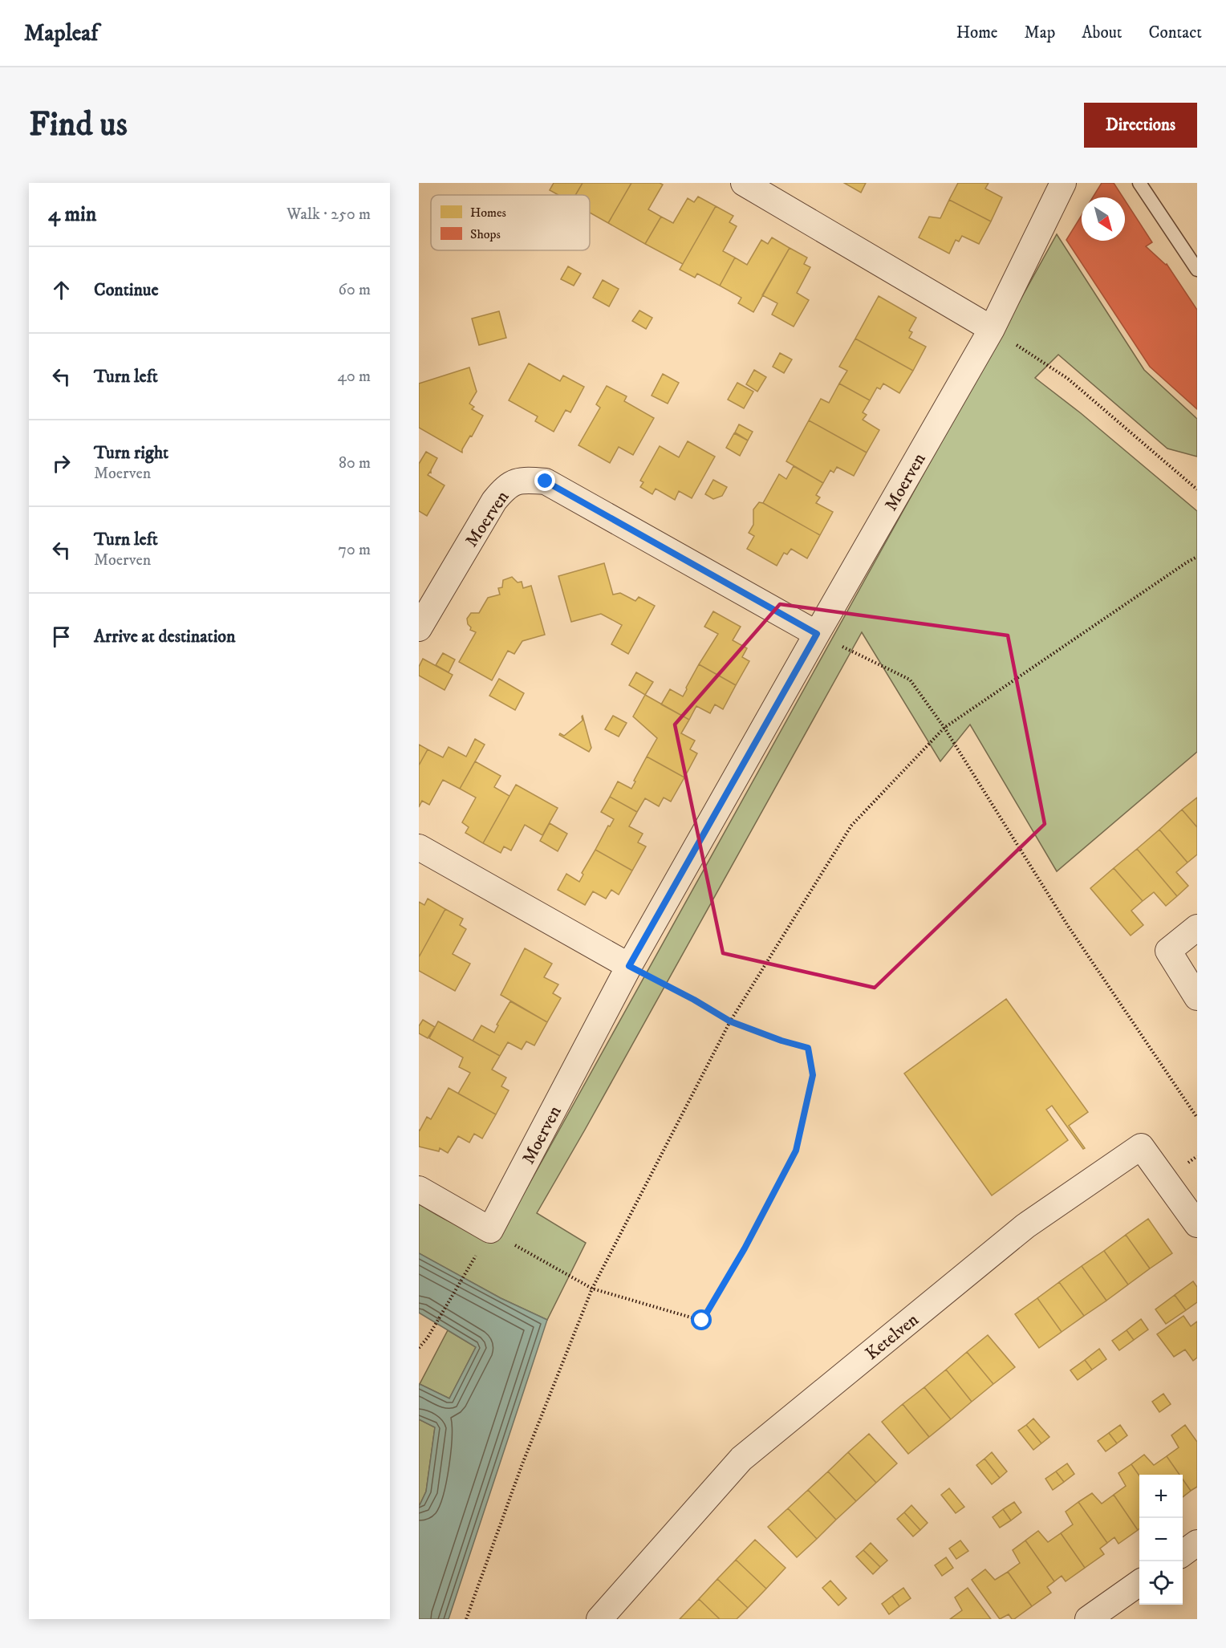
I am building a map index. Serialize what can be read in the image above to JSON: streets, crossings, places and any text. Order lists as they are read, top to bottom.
{
  "streets": {
    "street": ["Moerven", "Ketelven"]
  },
  "legend": ["Homes", "Shops"],
  "north": "bottom right",
  "page": {
    "header": "Mapleaf",
    "nav": [
      "Home",
      "Map",
      "About",
      "Contact"
    ],
    "buttons": "Directions",
    "title": "Find us",
    "heading": ["4 min", "Walk · 250 m"],
    "list": [
      ["Continue", "60 m"],
      ["Turn left", "40 m"],
      ["Turn right", "Moerven", "80 m"],
      ["Turn left", "Moerven", "70 m"],
      "Arrive at destination"
    ],
    "map_buttons": ["+", "−"]
  }
}
